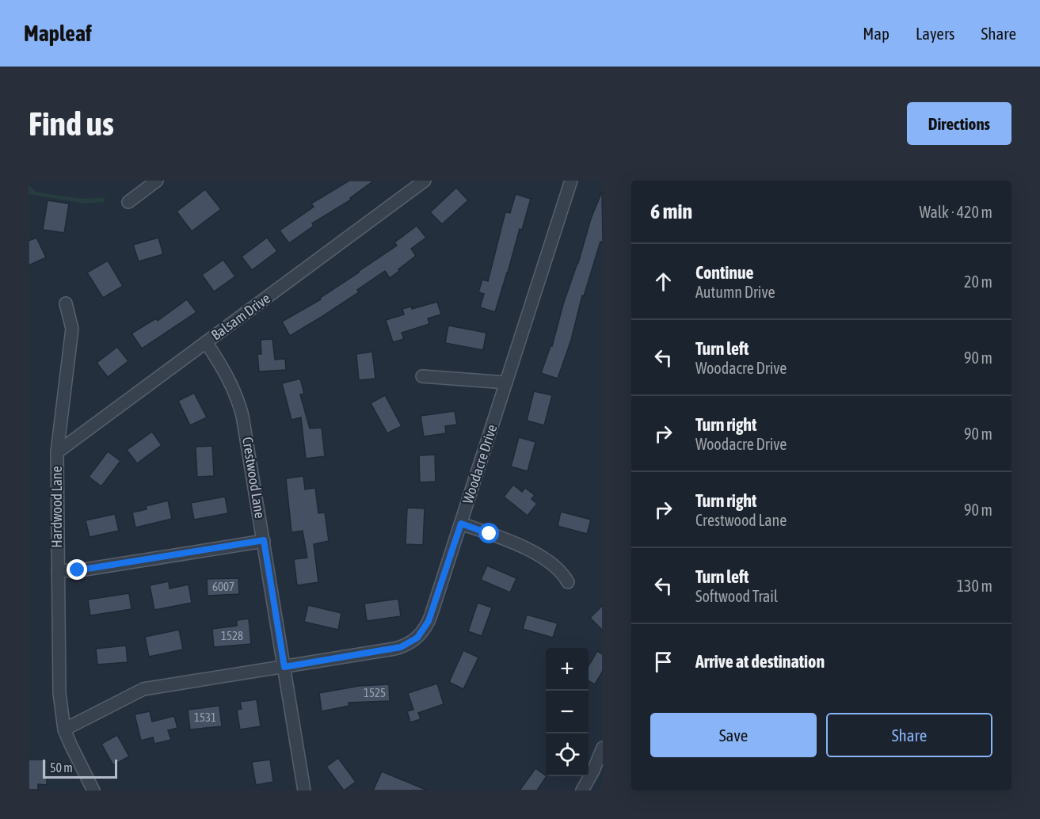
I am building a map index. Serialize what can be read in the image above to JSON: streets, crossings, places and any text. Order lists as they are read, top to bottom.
{
  "streets": {
    "street": [
      "Balsam Drive",
      "Woodacre Drive",
      "Crestwood Lane",
      "Hardwood Lane"
    ]
  },
  "crossings": [
    ["Balsam Drive", "Crestwood Lane"],
    ["Balsam Drive", "Hardwood Lane"],
    ["Woodacre Drive", "Crestwood Lane"],
    ["Woodacre Drive", "Hardwood Lane"]
  ],
  "house_numbers": [
    "6007",
    "1528",
    "1525",
    "1531"
  ],
  "scale_bar": "50 m",
  "page": {
    "header": "Mapleaf",
    "nav": ["Map", "Layers", "Share"],
    "buttons": [
      "Directions",
      ["Save", "Share"]
    ],
    "title": "Find us",
    "heading": ["6 min", "Walk · 420 m"],
    "list": [
      ["Continue", "Autumn Drive", "20 m"],
      ["Turn left", "Woodacre Drive", "90 m"],
      ["Turn right", "Woodacre Drive", "90 m"],
      ["Turn right", "Crestwood Lane", "90 m"],
      ["Turn left", "Softwood Trail", "130 m"],
      "Arrive at destination"
    ],
    "map_buttons": ["+", "−"],
    "scale": "50 m"
  }
}
